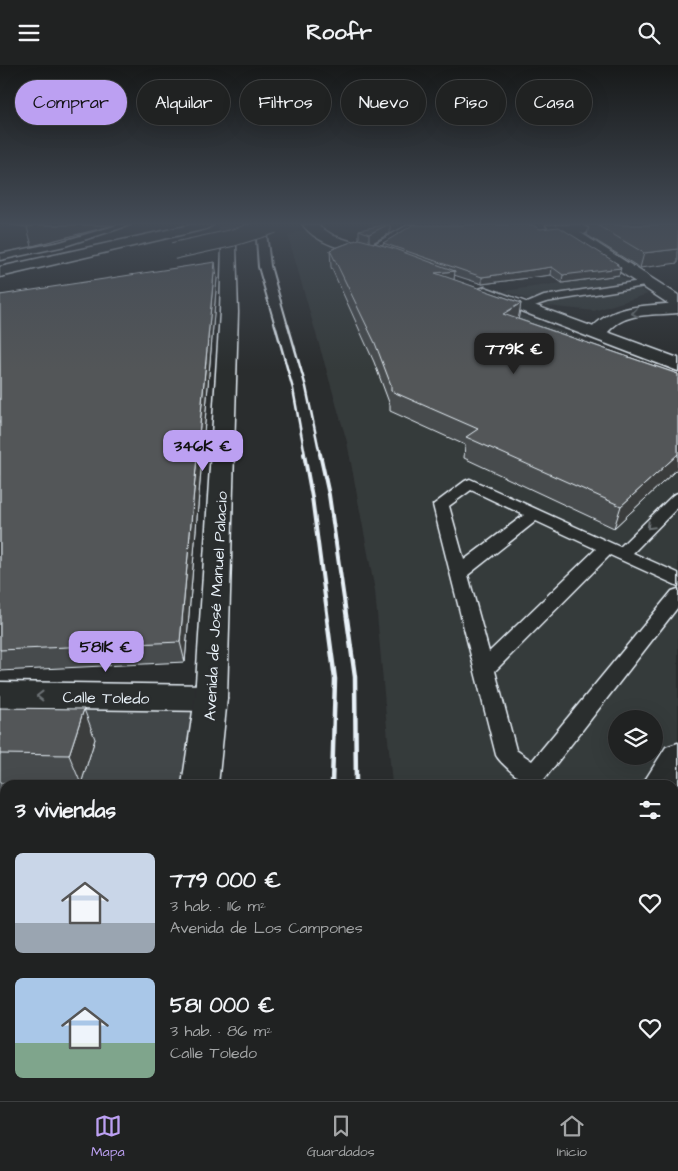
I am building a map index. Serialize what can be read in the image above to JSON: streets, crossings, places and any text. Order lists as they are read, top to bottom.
{
  "streets": {
    "main road": ["Avenida de José Manuel Palacio", "Calle Toledo"]
  },
  "crossings": [
    ["Avenida de José Manuel Palacio", "Calle Toledo"]
  ],
  "one_way": ["Calle Toledo"],
  "page": {
    "header": "Roofr",
    "chip": [
      "Comprar",
      "Alquilar",
      "Filtros",
      "Nuevo",
      "Piso",
      "Casa"
    ],
    "price": ["779K €", "346K €", "581K €"],
    "heading": "3 viviendas",
    "list": [
      {
        "name": "779 000 €",
        "note": "3 hab. · 116 m² · Avenida de Los Campones"
      },
      {
        "name": "581 000 €",
        "note": "3 hab. · 86 m² · Calle Toledo"
      }
    ],
    "tabs": ["Mapa", "Guardados", "Inicio"]
  }
}
